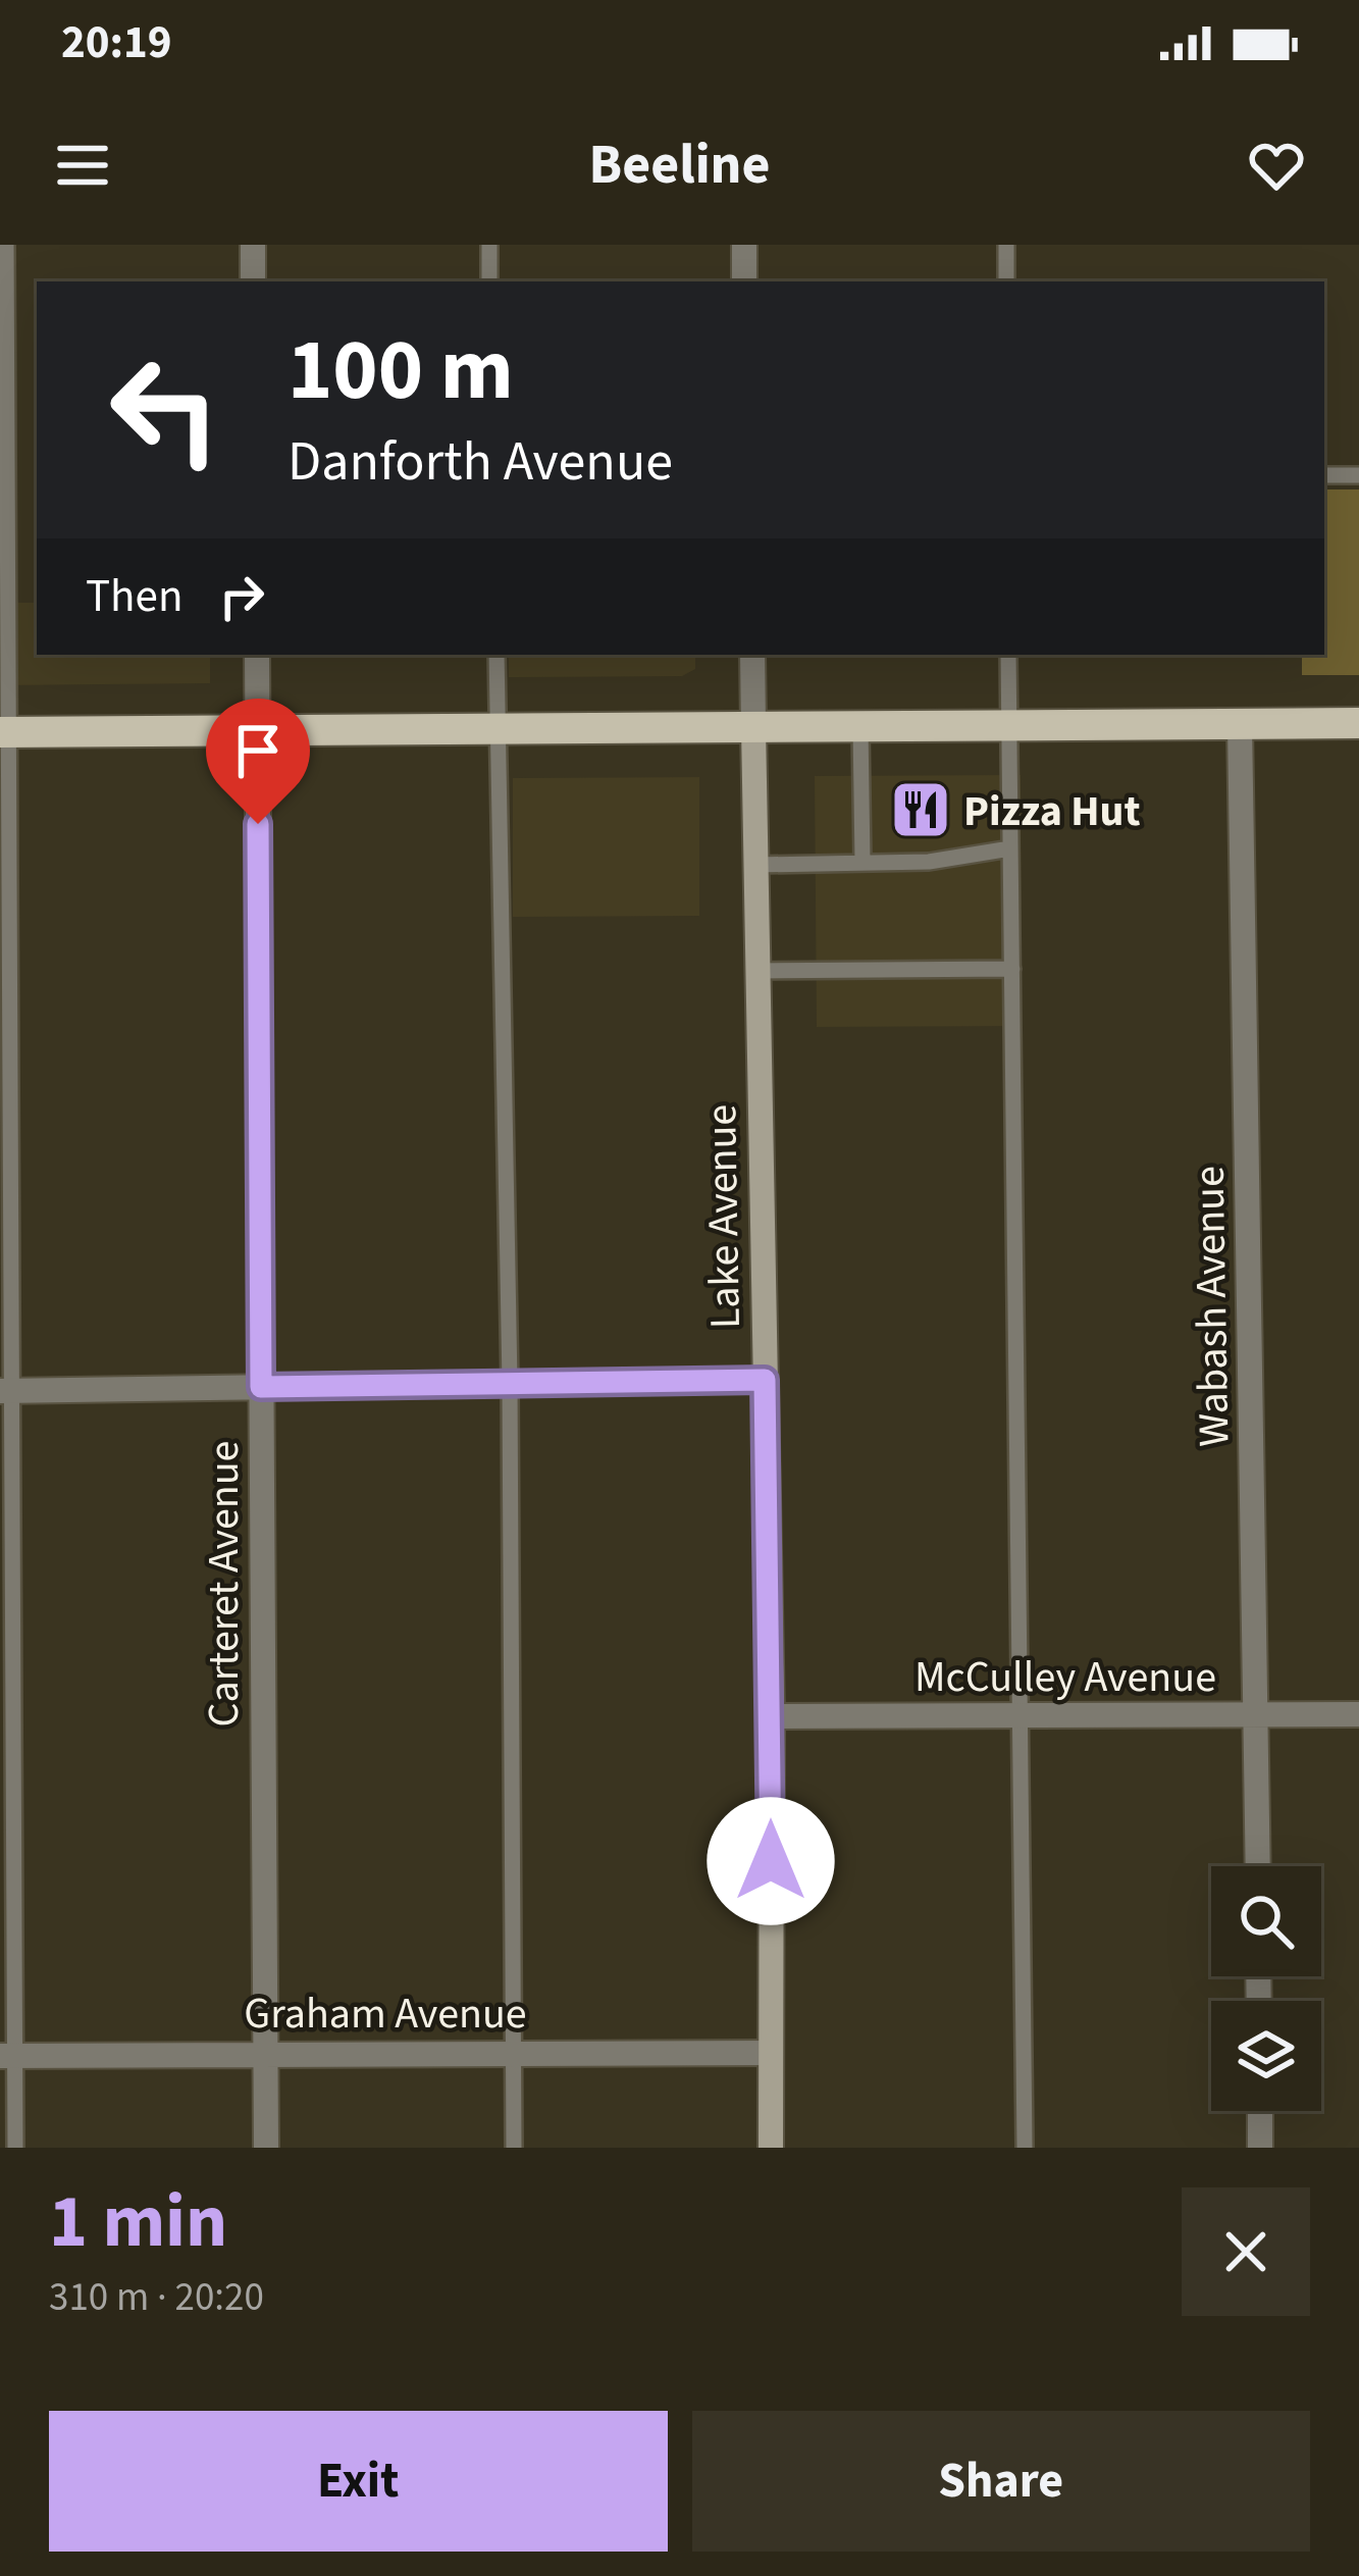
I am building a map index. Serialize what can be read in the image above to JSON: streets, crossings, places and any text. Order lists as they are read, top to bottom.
{
  "streets": {
    "main road": ["Lake Avenue"],
    "street": [
      "Wabash Avenue",
      "Carteret Avenue",
      "McCulley Avenue",
      "Graham Avenue"
    ]
  },
  "crossings": [
    ["Lake Avenue", "McCulley Avenue"],
    ["Lake Avenue", "Graham Avenue"],
    ["Wabash Avenue", "McCulley Avenue"],
    ["Carteret Avenue", "Graham Avenue"]
  ],
  "places": {
    "restaurant": ["Pizza Hut"]
  },
  "page": {
    "status": "20:19",
    "header": "Beeline",
    "turn": ["100 m", "Danforth Avenue"],
    "then": "Then",
    "heading": ["1 min", "310 m · 20:20"],
    "buttons": ["Exit", "Share"]
  }
}
